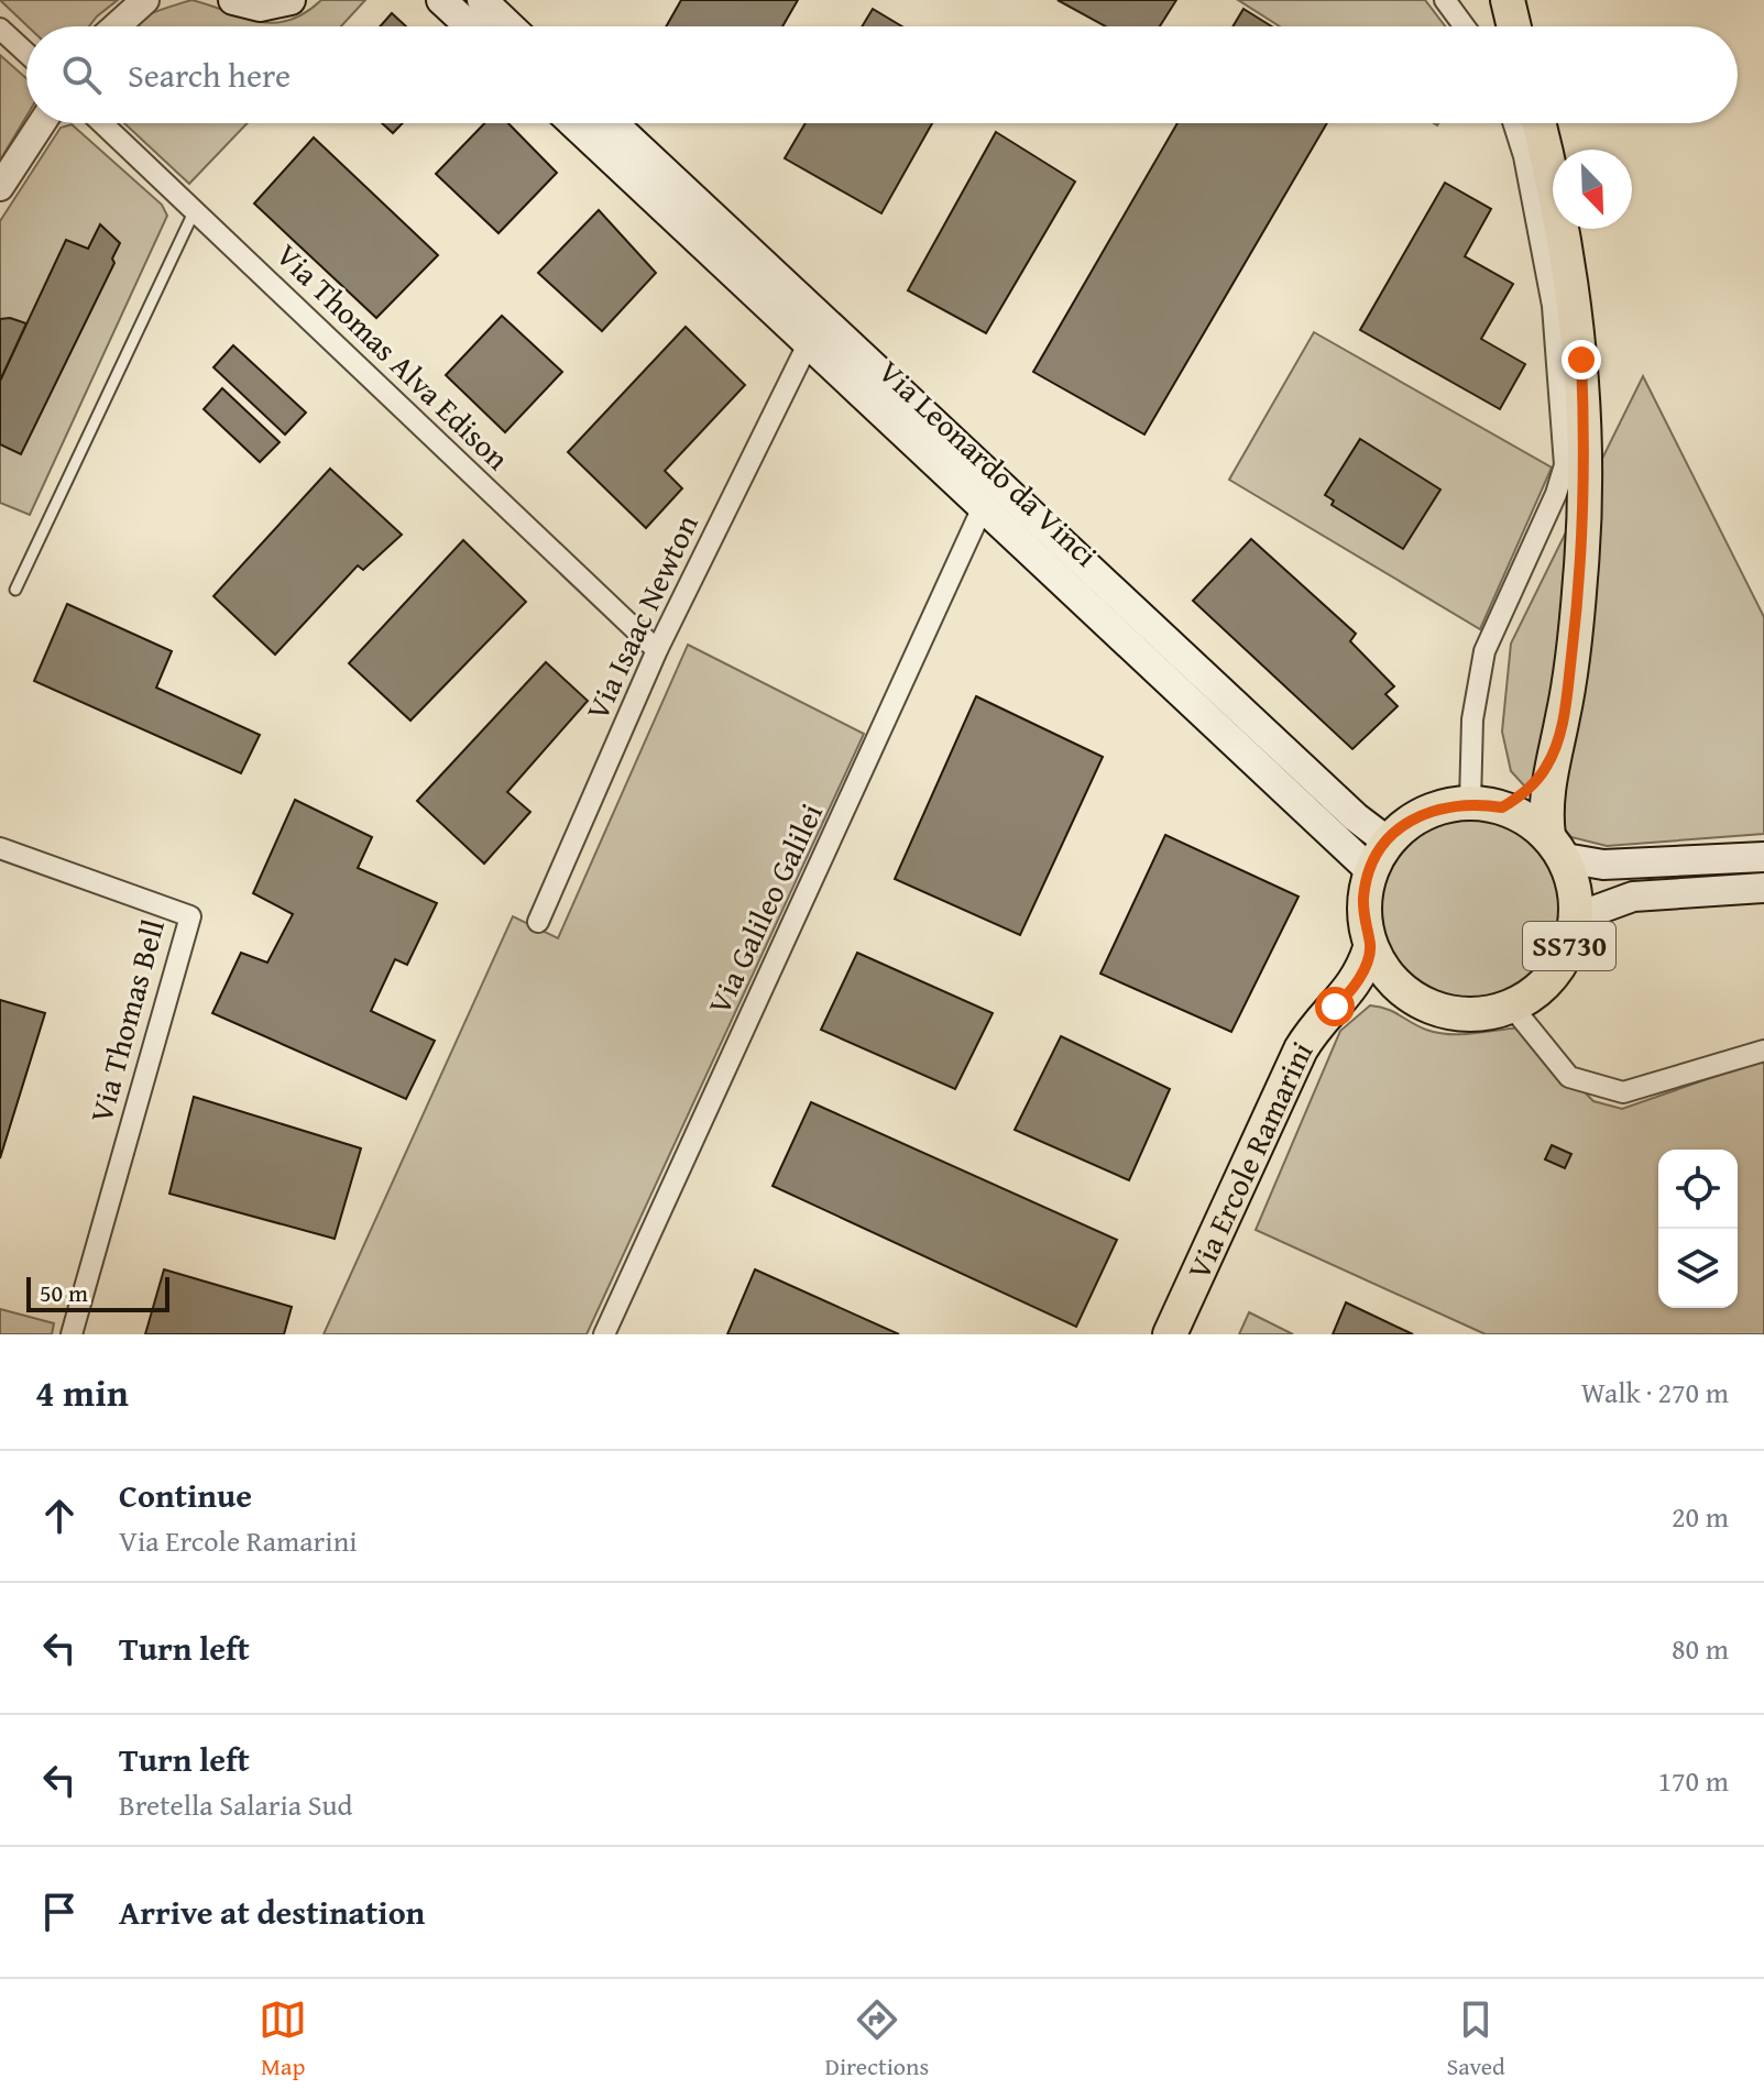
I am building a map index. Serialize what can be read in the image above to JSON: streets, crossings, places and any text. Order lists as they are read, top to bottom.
{
  "streets": {
    "main road": ["Via Leonardo da Vinci", "SS730", "Via Ercole Ramarini"],
    "street": [
      "Via Thomas Alva Edison",
      "Via Isaac Newton",
      "Via Galileo Galilei",
      "Via Thomas Bell"
    ]
  },
  "crossings": [
    ["Via Thomas Alva Edison", "Via Isaac Newton"],
    ["Via Leonardo da Vinci", "Via Isaac Newton"],
    ["Via Leonardo da Vinci", "Via Galileo Galilei"],
    ["Via Leonardo da Vinci", "SS730"],
    ["Via Leonardo da Vinci", "Via Ercole Ramarini"],
    ["SS730", "Via Ercole Ramarini"]
  ],
  "scale_bar": "50 m",
  "north": "bottom right",
  "page": {
    "search": "Search here",
    "scale": "50 m",
    "heading": ["4 min", "Walk · 270 m"],
    "list": [
      ["Continue", "Via Ercole Ramarini", "20 m"],
      ["Turn left", "80 m"],
      ["Turn left", "Bretella Salaria Sud", "170 m"],
      "Arrive at destination"
    ],
    "nav": ["Map", "Directions", "Saved"]
  }
}
